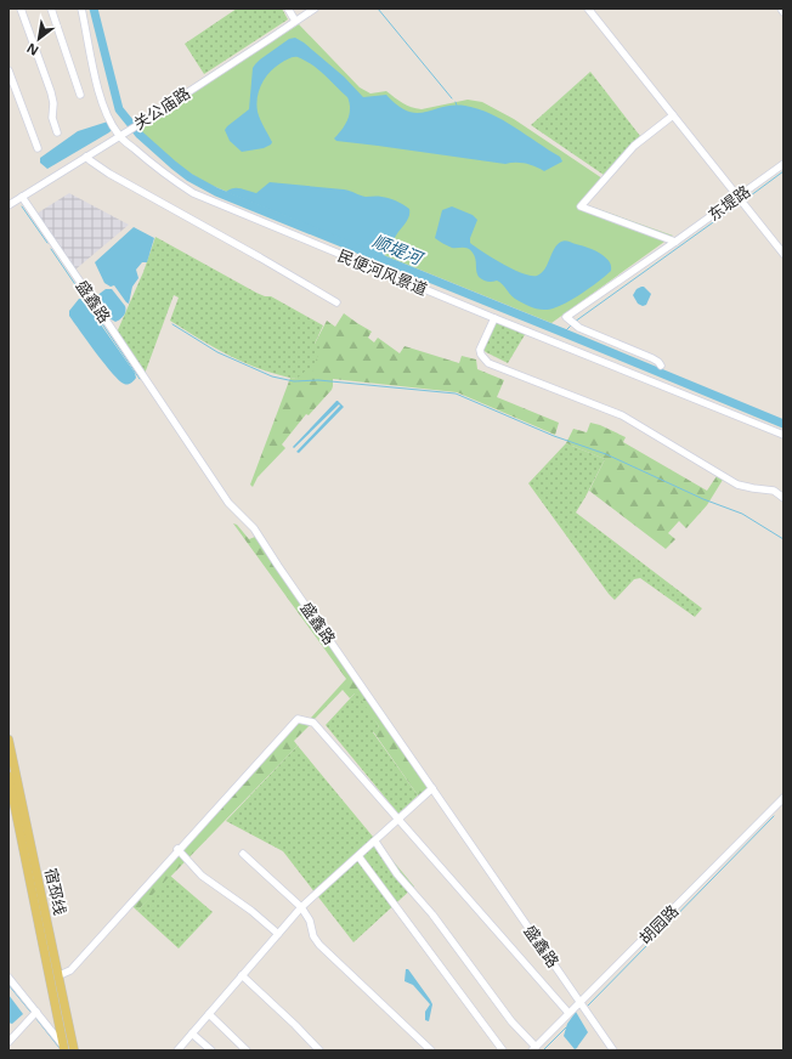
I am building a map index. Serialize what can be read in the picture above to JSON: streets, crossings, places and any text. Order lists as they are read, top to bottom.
{
  "streets": {
    "main road": ["宿邳线"],
    "street": [
      "关公庙路",
      "东堤路",
      "民便河风景道",
      "盛鑫路",
      "胡园路"
    ]
  },
  "crossings": [
    ["关公庙路", "民便河风景道"],
    ["关公庙路", "盛鑫路"],
    ["盛鑫路", "胡园路"]
  ],
  "water": ["顺堤河"],
  "north": "bottom left"
}
